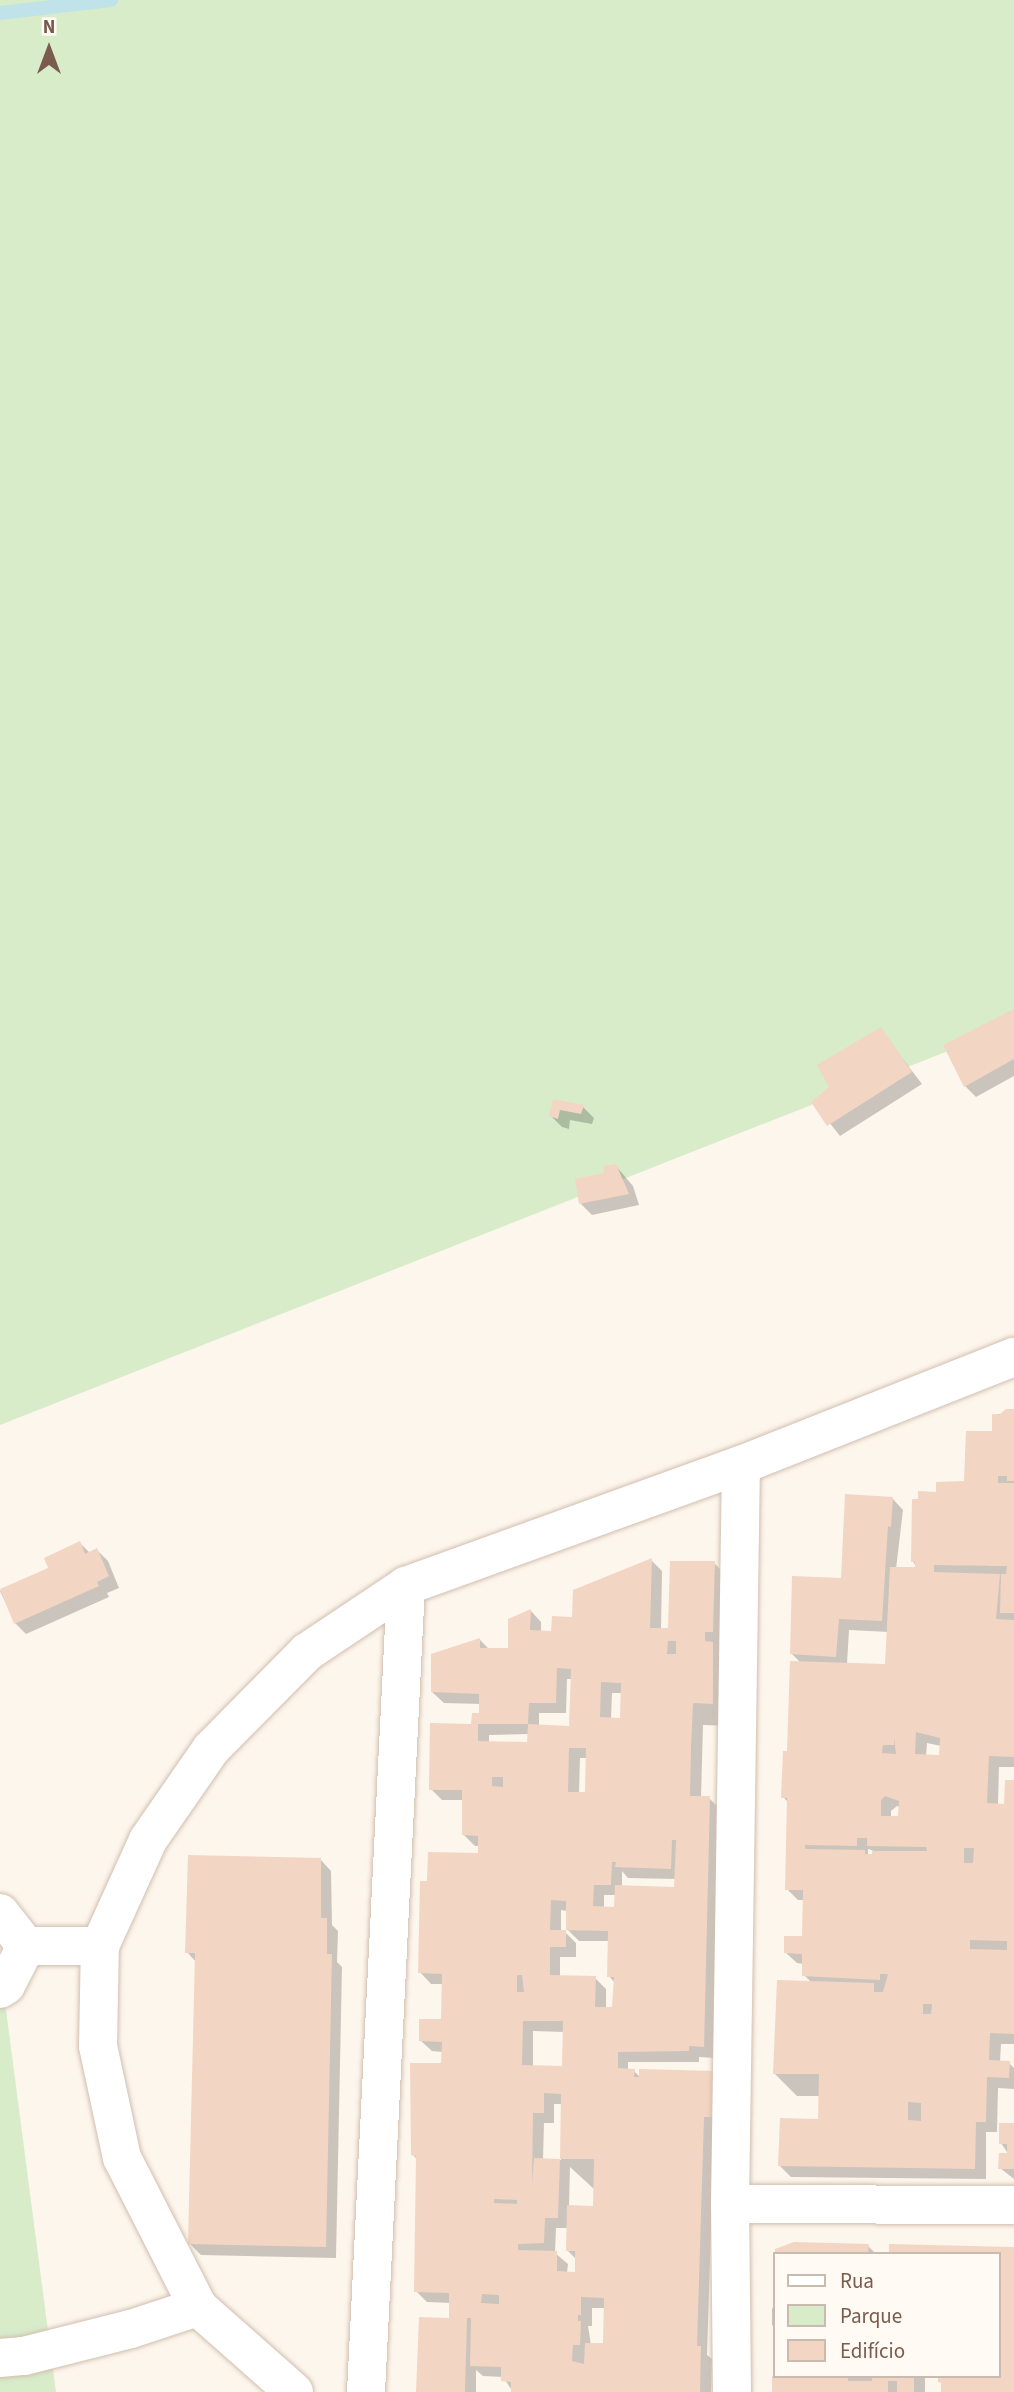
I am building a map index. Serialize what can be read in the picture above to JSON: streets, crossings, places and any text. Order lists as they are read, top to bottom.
{
  "legend": ["Rua", "Parque", "Edifício"],
  "north": "top"
}
